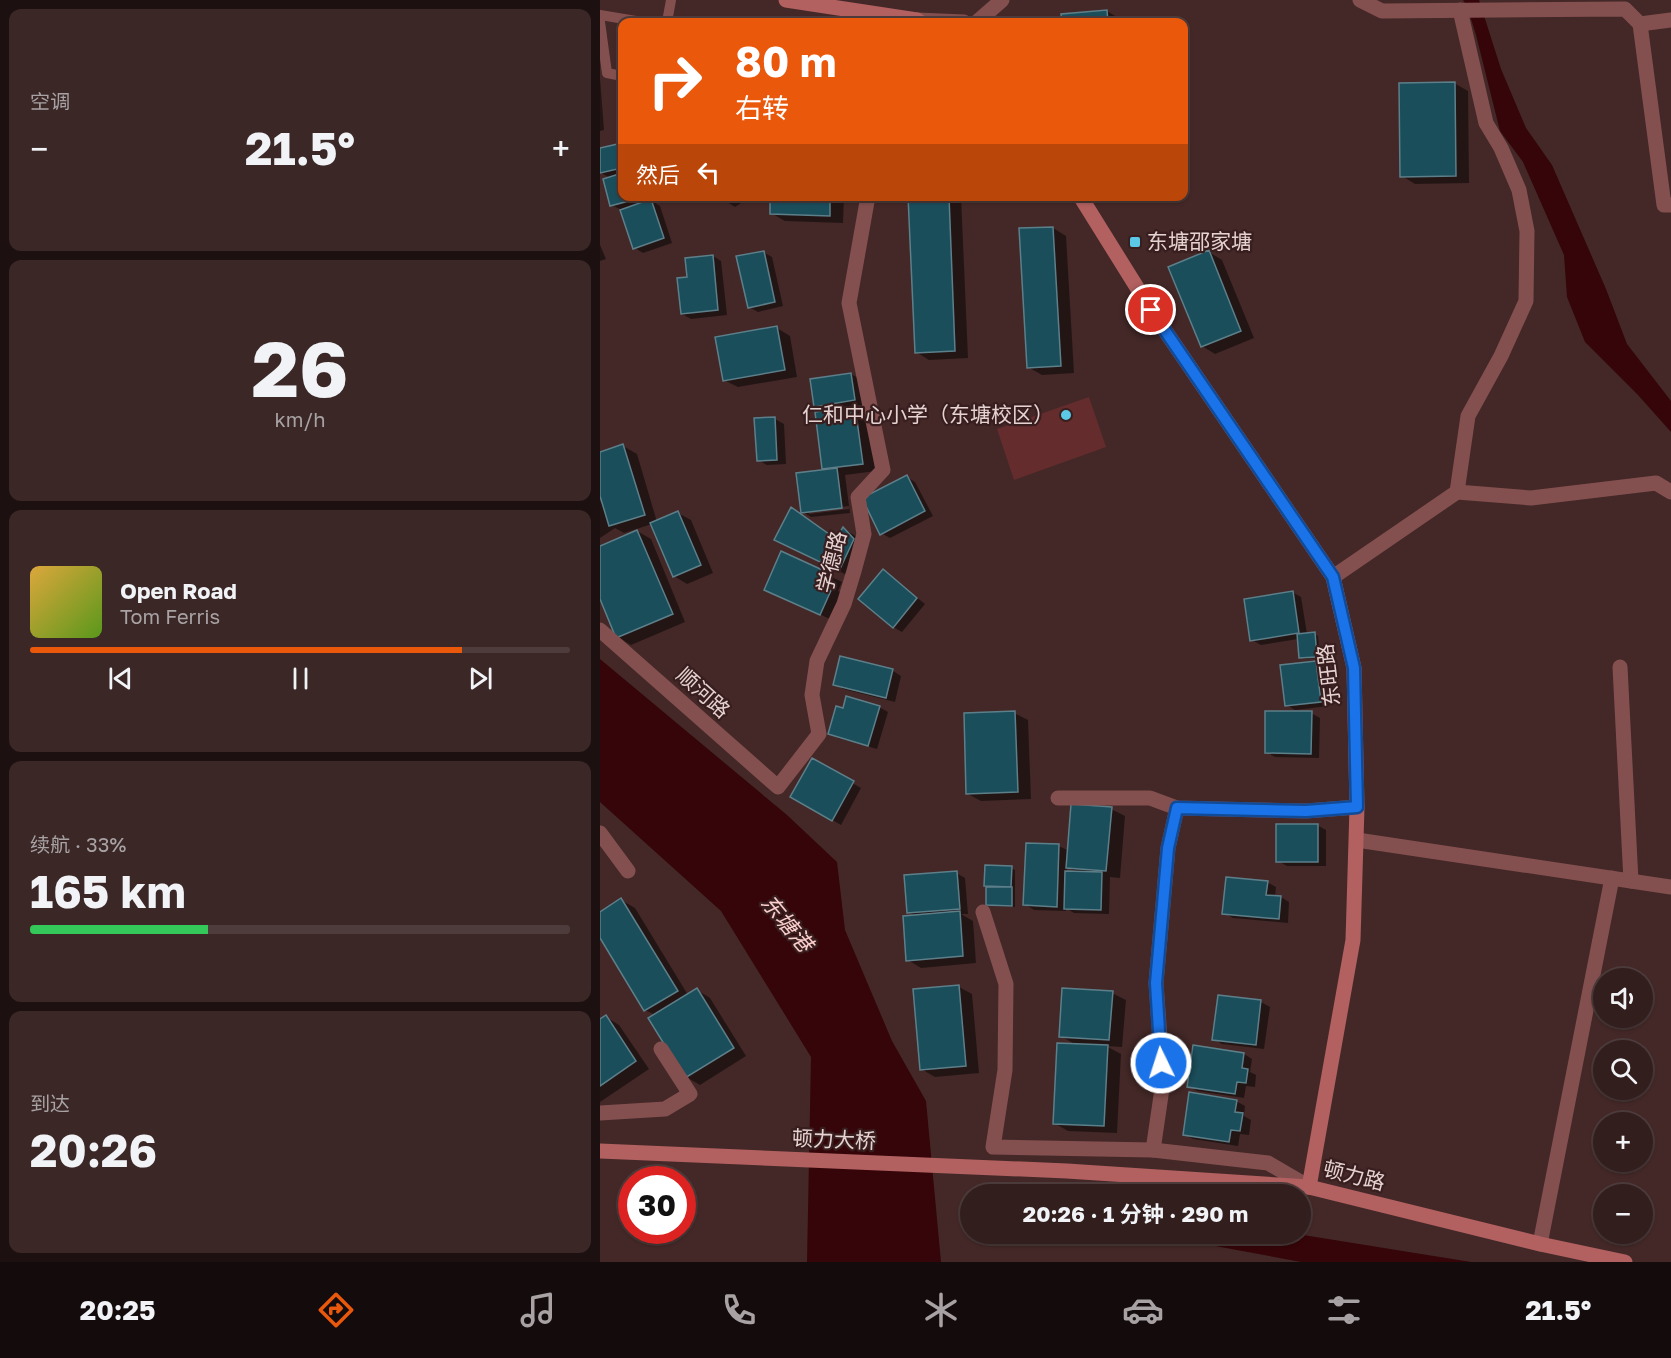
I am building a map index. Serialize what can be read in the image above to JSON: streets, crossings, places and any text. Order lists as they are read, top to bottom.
{
  "streets": {
    "street": [
      "学德路",
      "东旺路",
      "顺河路",
      "顿力大桥",
      "顿力路"
    ]
  },
  "crossings": [
    ["学德路", "顺河路"],
    ["顿力大桥", "顿力路"]
  ],
  "water": ["东塘港"],
  "places": {
    "transit": ["东塘邵家塘"],
    "other": ["仁和中心小学（东塘校区）"]
  },
  "page": {
    "tile": [
      "空调",
      ["26", "km/h"],
      ["续航 · 33%", "165 km"],
      ["到达", "20:26"]
    ],
    "turn": ["80 m", "右转"],
    "heat": ["−", "21.5°", "+"],
    "then": "然后",
    "song": ["Open Road", "Tom Ferris"],
    "map_buttons": ["+", "−"],
    "limit": "30",
    "trip": "20:26 · 1 分钟 · 290 m",
    "tabs": ["20:25", "21.5°"]
  }
}
